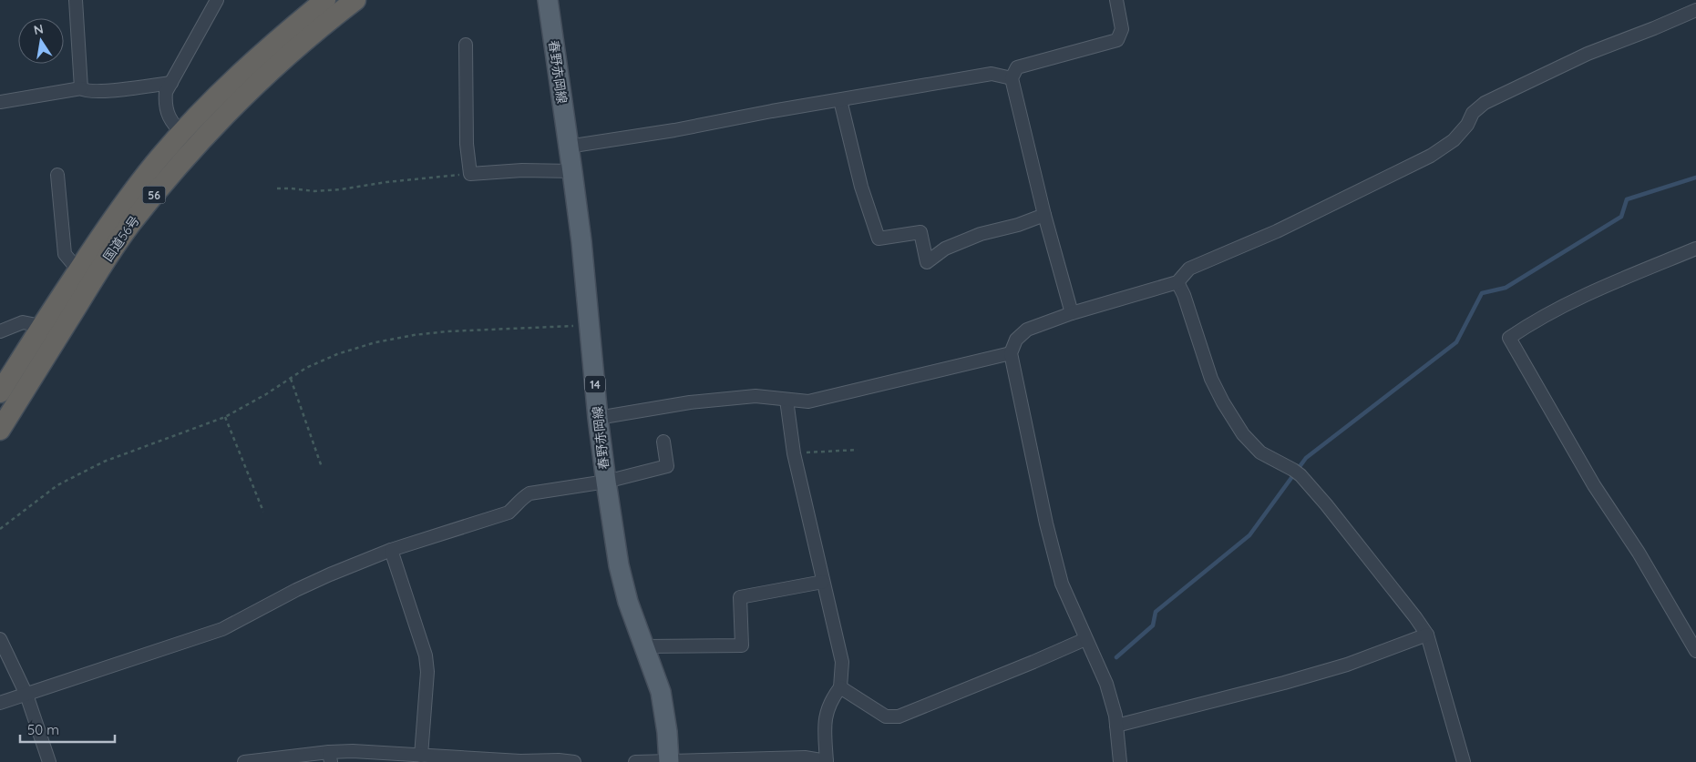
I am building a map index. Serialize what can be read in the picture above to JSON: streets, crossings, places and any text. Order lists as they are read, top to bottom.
{
  "streets": {
    "highway": ["56", "国道56号"],
    "main road": ["春野赤岡線", "14"]
  },
  "scale_bar": "50 m",
  "north": "top"
}
